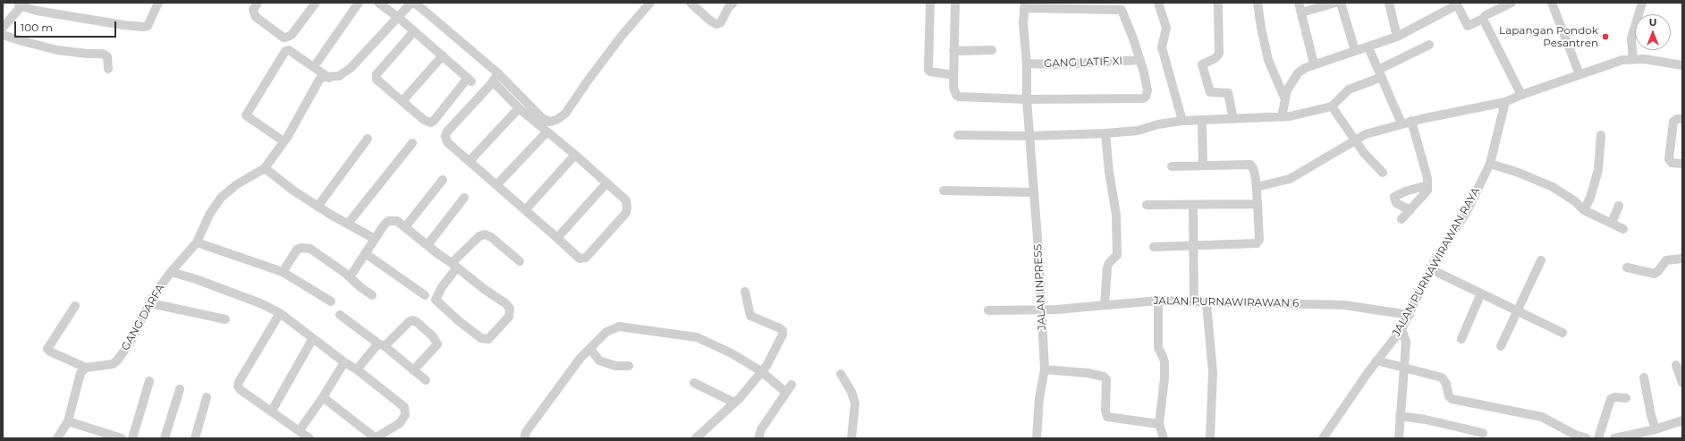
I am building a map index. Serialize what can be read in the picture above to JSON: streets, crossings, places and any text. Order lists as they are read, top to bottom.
{
  "streets": {
    "street": [
      "GANG LATIF XI",
      "JALAN PURNAWIRAWAN RAYA",
      "JALAN INPRESS",
      "JALAN PURNAWIRAWAN 6",
      "GANG DARFA"
    ]
  },
  "crossings": [
    ["GANG LATIF XI", "JALAN INPRESS"],
    ["JALAN PURNAWIRAWAN RAYA", "JALAN PURNAWIRAWAN 6"],
    ["JALAN INPRESS", "JALAN PURNAWIRAWAN 6"]
  ],
  "places": ["Lapangan Pondok Pesantren"],
  "scale_bar": "100 m",
  "north": "top"
}
